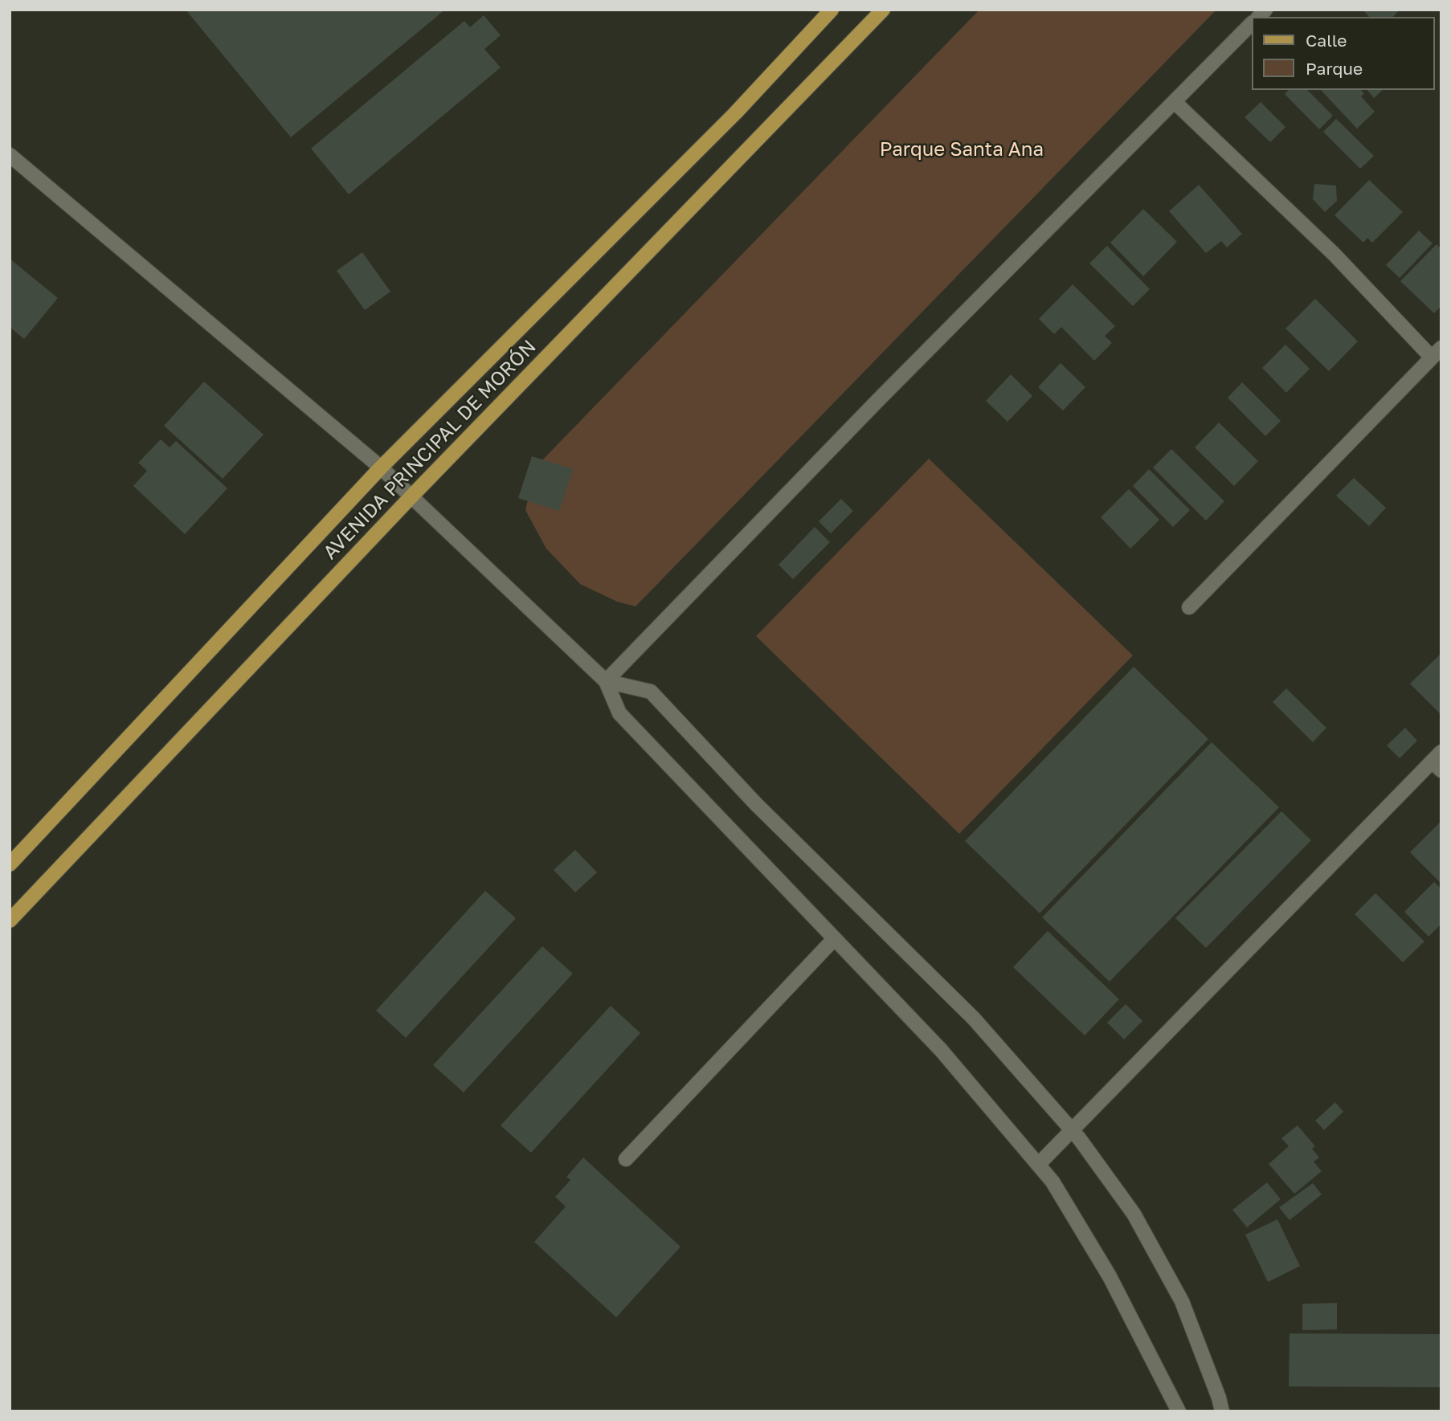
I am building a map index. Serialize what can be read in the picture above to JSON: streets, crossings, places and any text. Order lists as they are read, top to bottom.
{
  "streets": {
    "main road": ["AVENIDA PRINCIPAL DE MORÓN"]
  },
  "parks": ["Parque Santa Ana"],
  "legend": ["Calle", "Parque"]
}
